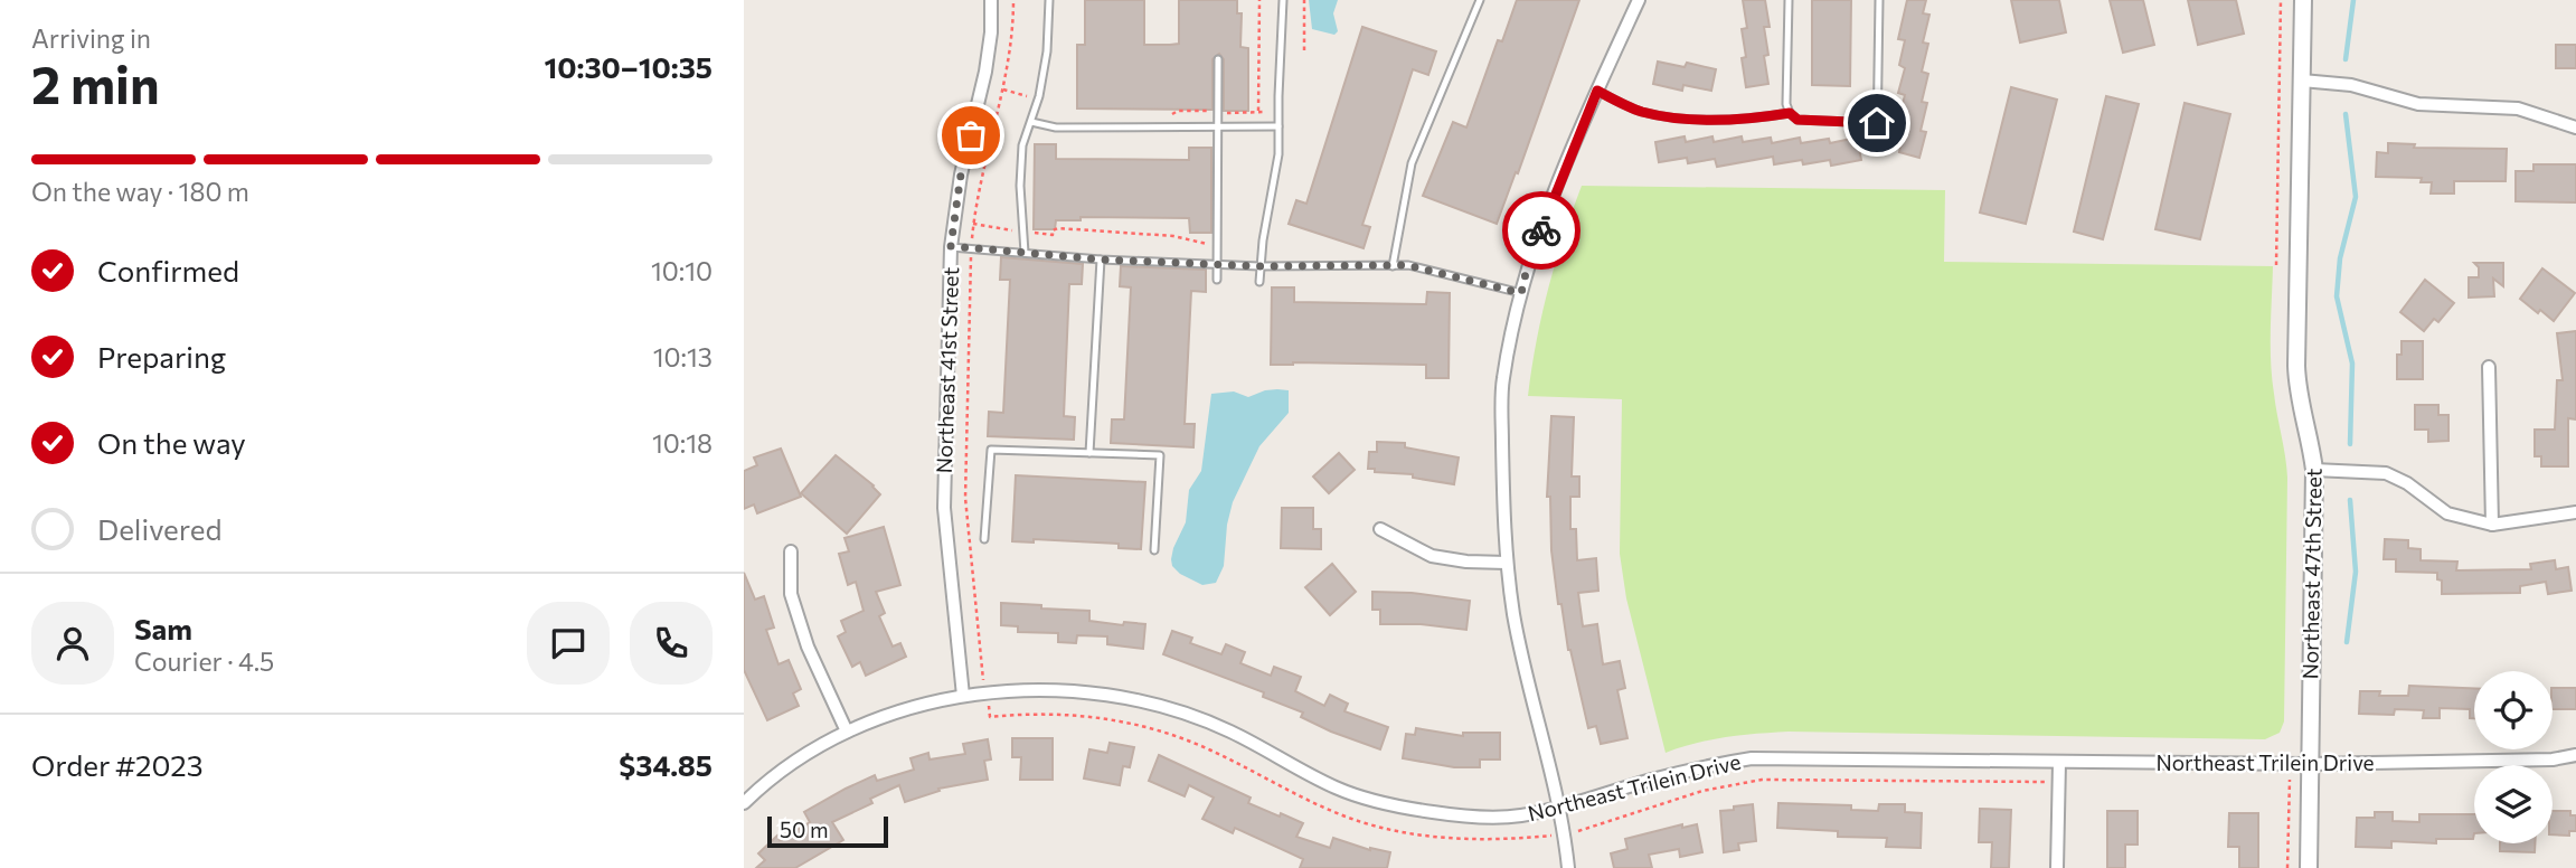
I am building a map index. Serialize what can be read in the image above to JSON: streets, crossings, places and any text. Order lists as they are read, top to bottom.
{
  "streets": {
    "street": ["Northeast 41st Street", "Northeast 47th Street", "Northeast Trilein Drive"]
  },
  "crossings": [
    ["Northeast 41st Street", "Northeast Trilein Drive"],
    ["Northeast 47th Street", "Northeast Trilein Drive"]
  ],
  "scale_bar": "50 m",
  "page": {
    "heading": ["2 min", "Arriving in", "10:30–10:35"],
    "panel": [
      "Sam",
      "Courier · 4.5",
      "Order #2023",
      "$34.85"
    ],
    "bar": "On the way · 180 m",
    "list": [
      ["Confirmed", "10:10"],
      ["Preparing", "10:13"],
      ["On the way", "10:18"],
      "Delivered"
    ],
    "scale": "50 m"
  }
}
